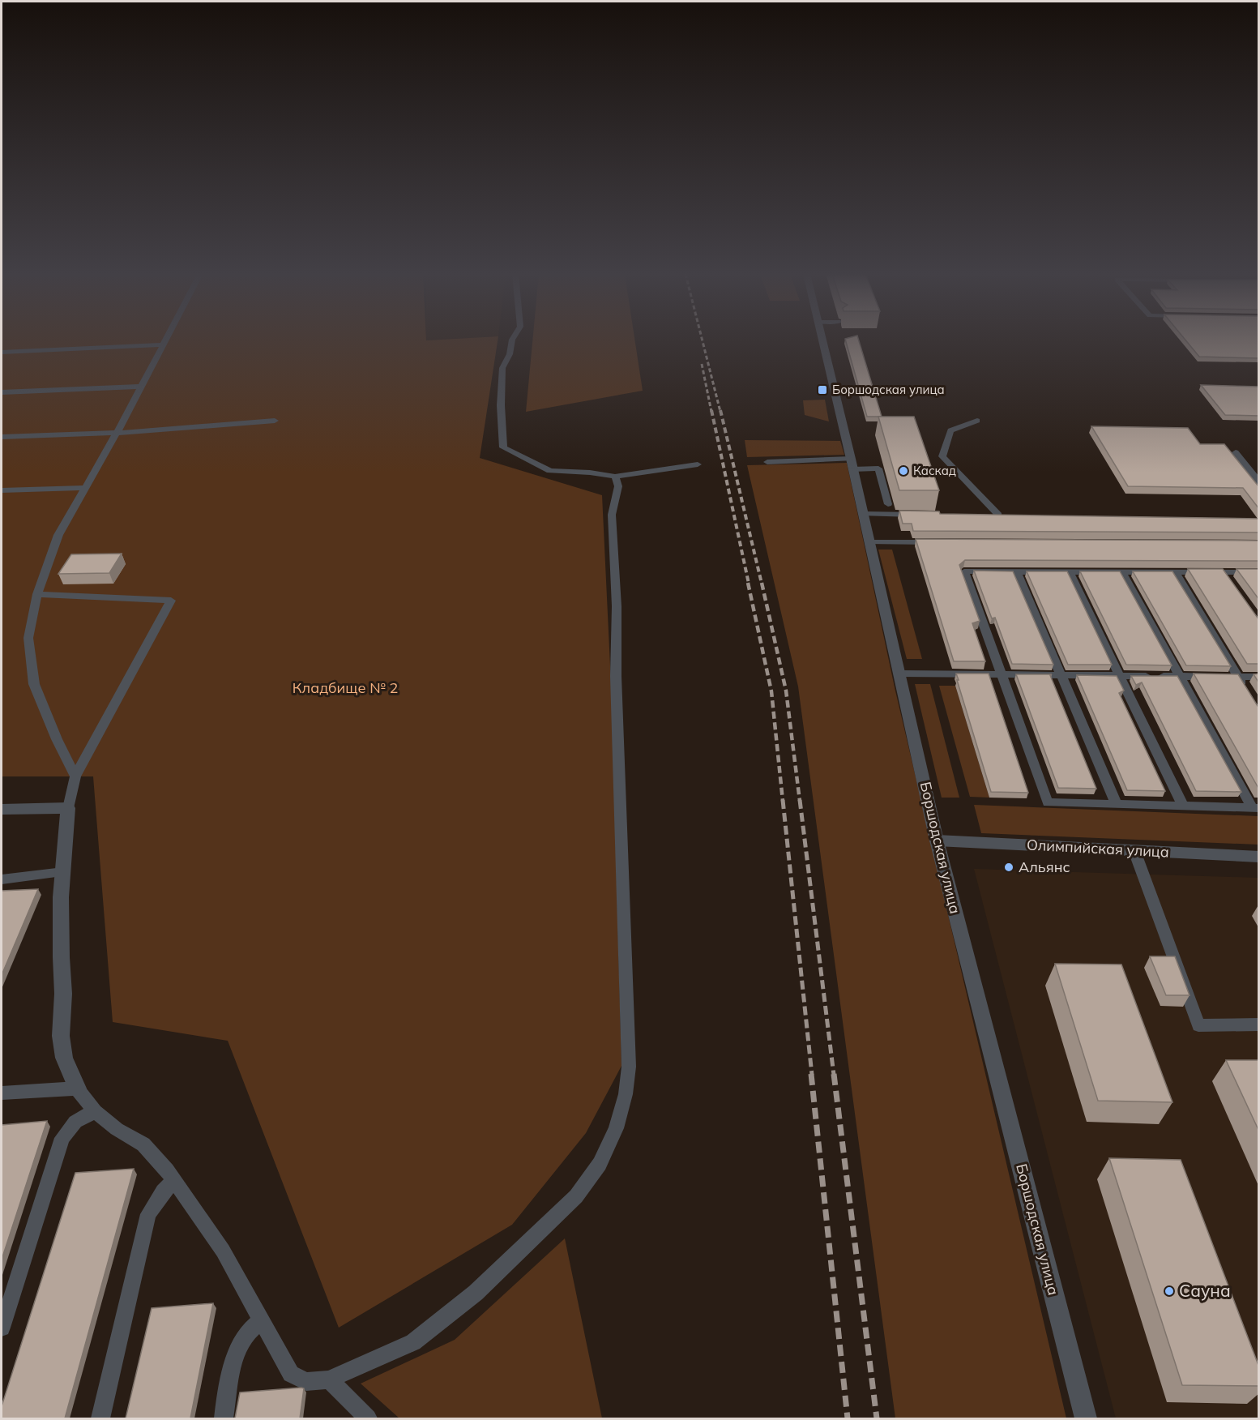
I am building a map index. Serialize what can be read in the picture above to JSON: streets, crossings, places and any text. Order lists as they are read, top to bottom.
{
  "streets": {
    "street": ["Боршодская улица", "Олимпийская улица"]
  },
  "crossings": [
    ["Боршодская улица", "Олимпийская улица"]
  ],
  "parks": ["Кладбище № 2"],
  "places": {
    "transit": ["Боршодская улица"],
    "other": ["Каскад", "Альянс", "Сауна"]
  }
}
